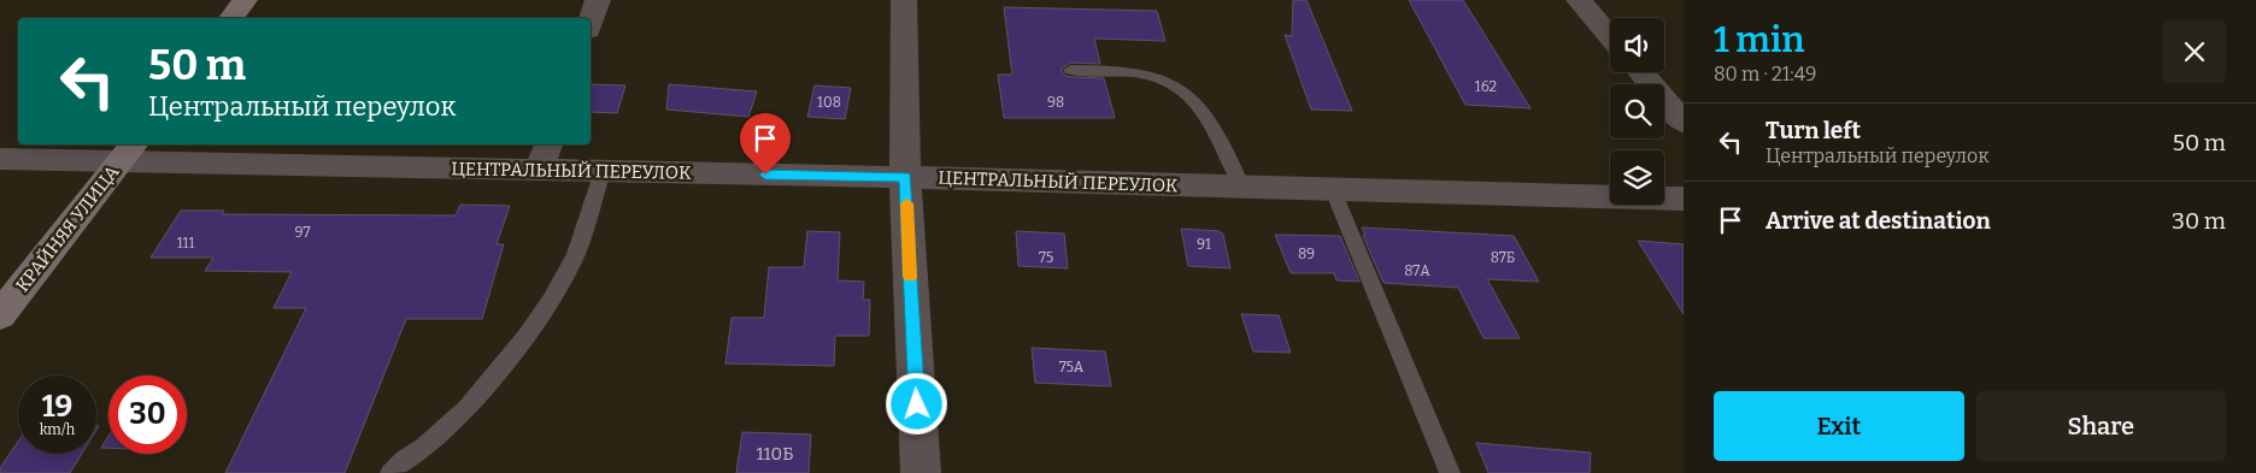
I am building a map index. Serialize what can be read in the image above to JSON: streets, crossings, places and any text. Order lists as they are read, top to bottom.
{
  "streets": {
    "main road": ["КРАЙНЯЯ УЛИЦА"],
    "street": ["ЦЕНТРАЛЬНЫЙ ПЕРЕУЛОК"]
  },
  "crossings": [
    ["ЦЕНТРАЛЬНЫЙ ПЕРЕУЛОК", "КРАЙНЯЯ УЛИЦА"]
  ],
  "house_numbers": [
    "162",
    "108",
    "98",
    "97",
    "111",
    "91",
    "89",
    "75",
    "87Б",
    "87А",
    "75А",
    "110Б"
  ],
  "page": {
    "heading": ["1 min", "80 m · 21:49"],
    "turn": ["50 m", "Центральный переулок"],
    "list": [
      {
        "name": "Turn left",
        "note": "Центральный переулок",
        "value": "50 m"
      },
      {
        "name": "Arrive at destination",
        "value": "30 m"
      }
    ],
    "speed": "19 km/h",
    "limit": "30",
    "buttons": ["Exit", "Share"]
  }
}
